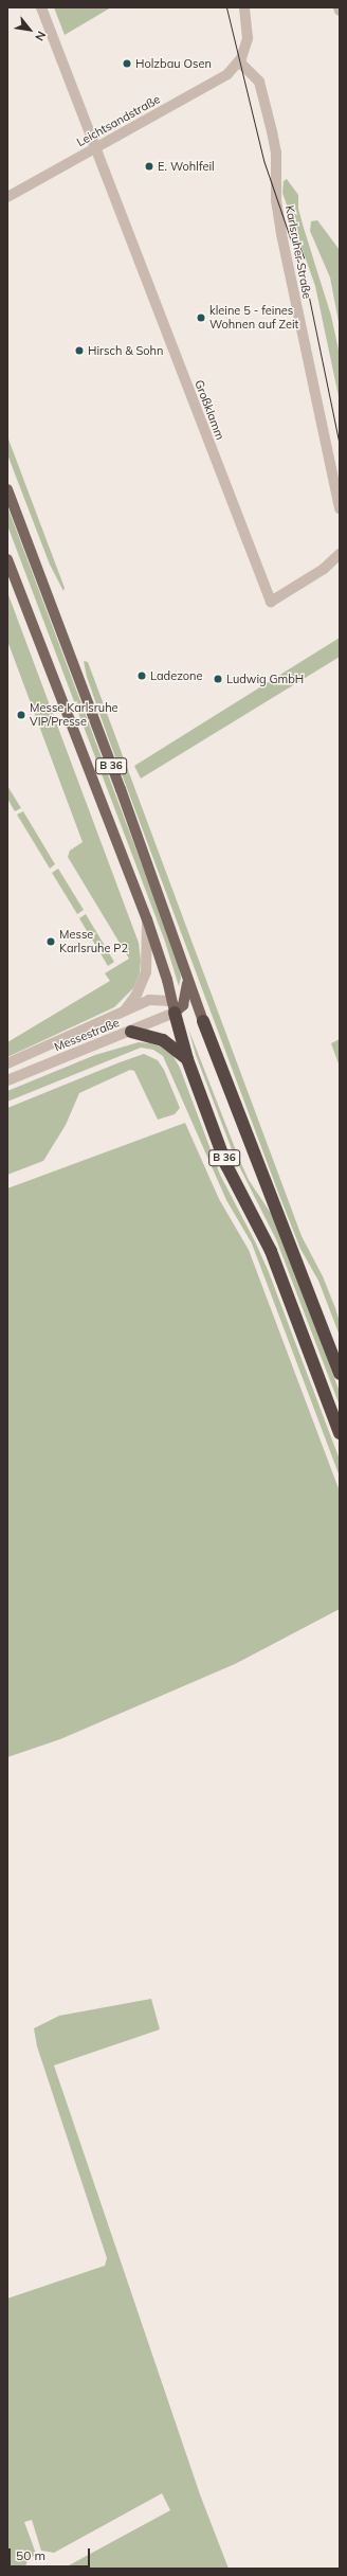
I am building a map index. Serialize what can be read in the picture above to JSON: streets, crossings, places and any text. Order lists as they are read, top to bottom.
{
  "streets": {
    "highway": ["B 36"],
    "street": [
      "Leichtsandstraße",
      "Karlsruher Straße",
      "Großklamm",
      "Messestraße"
    ]
  },
  "crossings": [
    ["Leichtsandstraße", "Karlsruher Straße"],
    ["Leichtsandstraße", "Großklamm"],
    ["B 36", "Messestraße"]
  ],
  "places": [
    "Holzbau Osen",
    "E. Wohlfeil",
    "kleine 5 - feines Wohnen auf Zeit",
    "Hirsch & Sohn",
    "Ladezone",
    "Ludwig GmbH",
    "Messe Karlsruhe VIP/Presse",
    "Messe Karlsruhe P2"
  ],
  "scale_bar": "50 m",
  "north": "bottom right"
}
